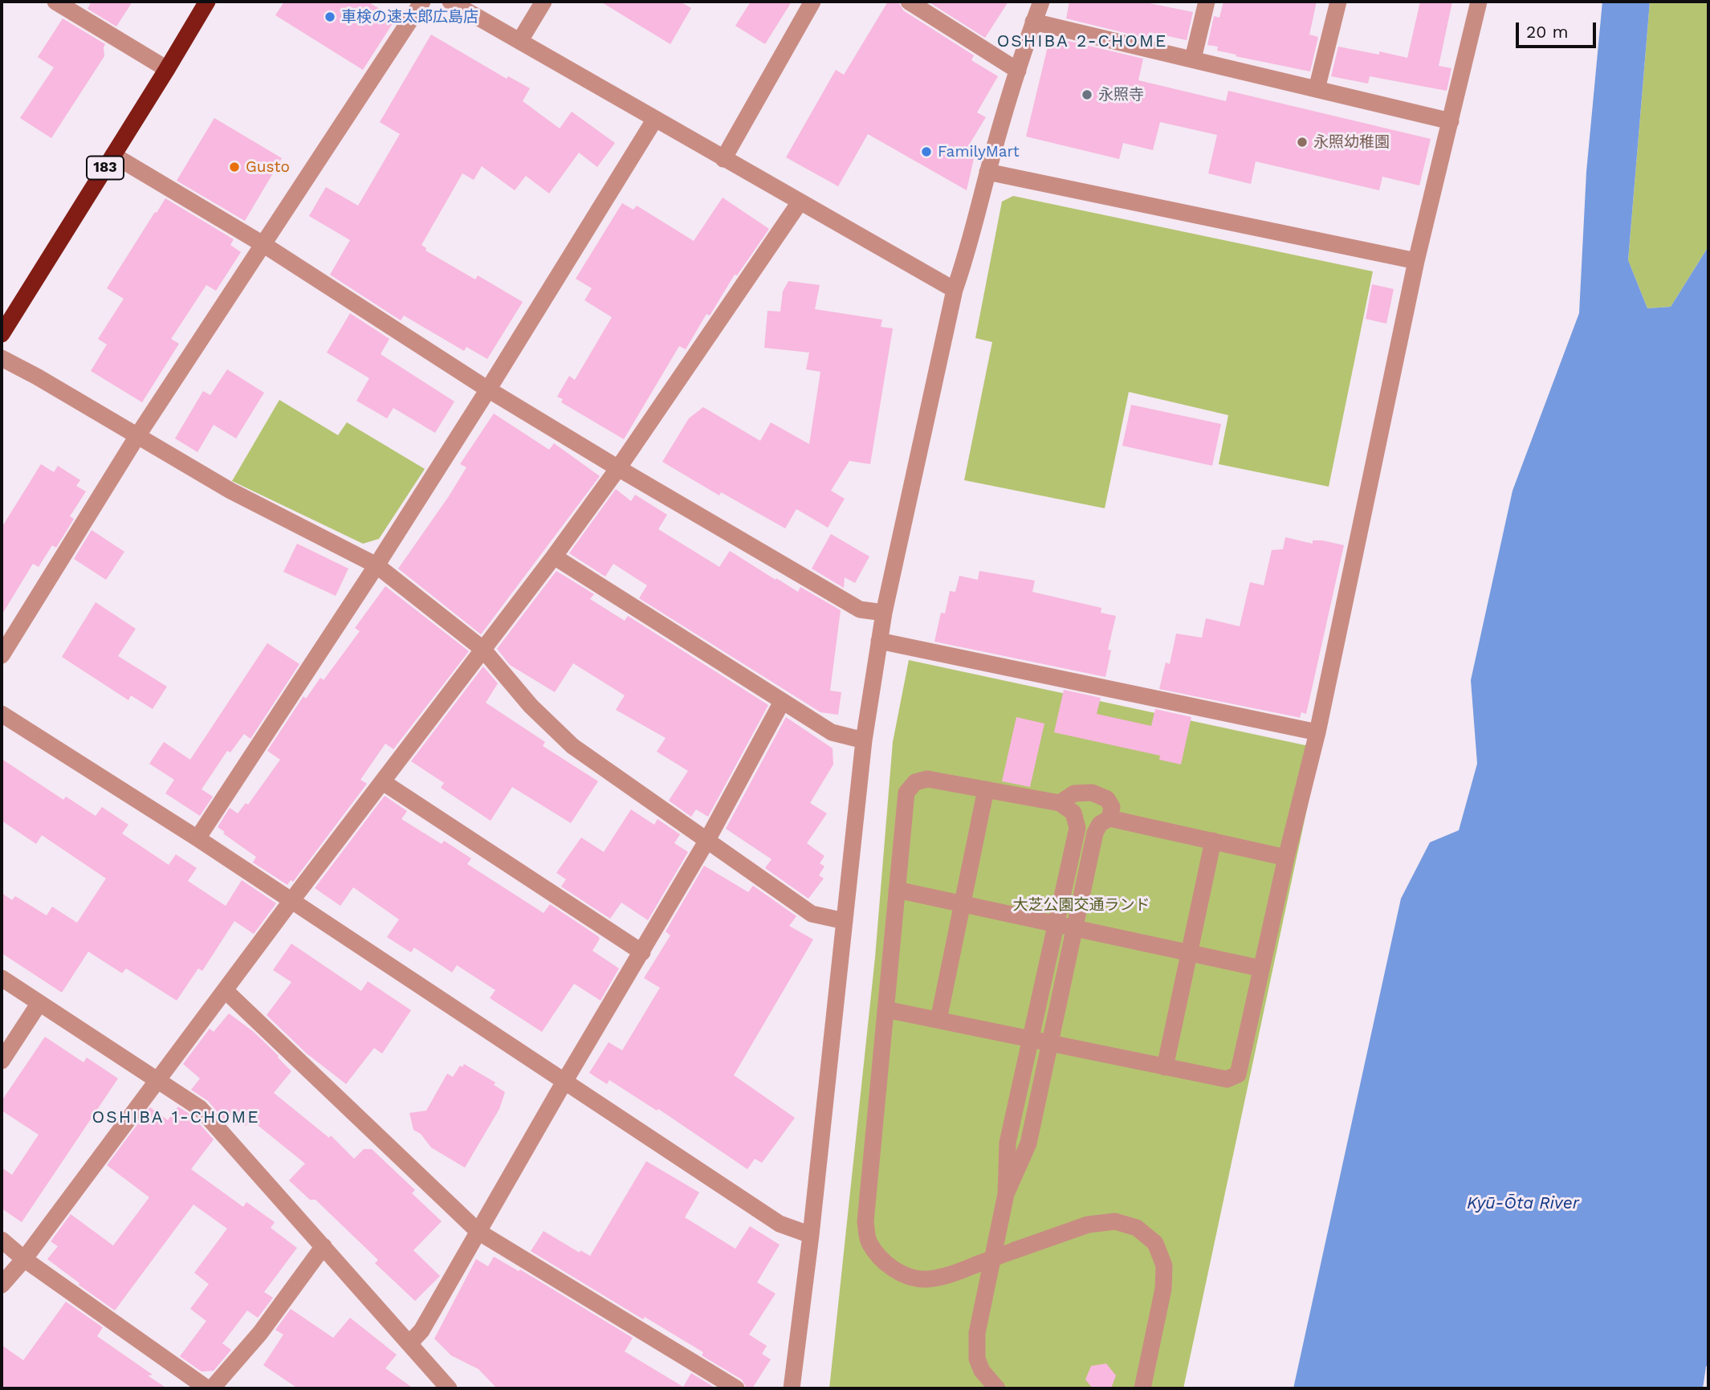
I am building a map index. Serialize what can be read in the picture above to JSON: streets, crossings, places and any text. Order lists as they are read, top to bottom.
{
  "streets": {
    "highway": ["183"]
  },
  "districts": ["OSHIBA 2-CHOME", "OSHIBA 1-CHOME"],
  "water": ["Kyū-Ōta River"],
  "parks": ["大芝公園交通ランド"],
  "places": [
    "車検の速太郎広島店",
    "永照寺",
    "永照幼稚園",
    "FamilyMart",
    "Gusto"
  ],
  "scale_bar": "20 m"
}
